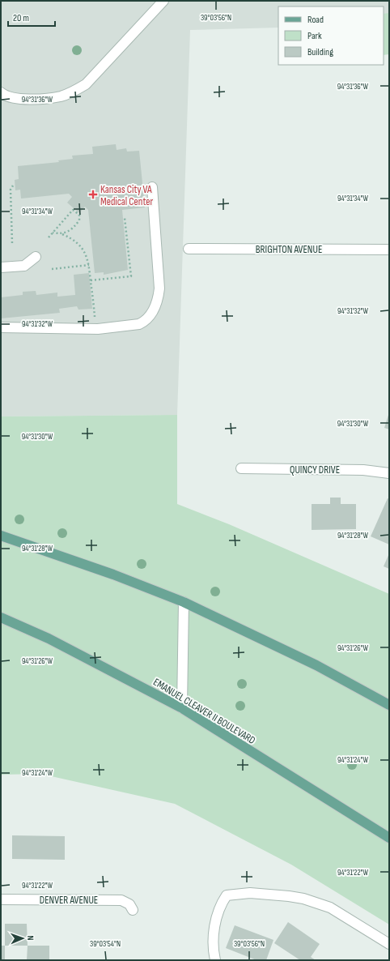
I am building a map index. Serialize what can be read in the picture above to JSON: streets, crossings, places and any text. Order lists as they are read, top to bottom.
{
  "streets": {
    "main road": ["EMANUEL CLEAVER II BOULEVARD"],
    "street": ["BRIGHTON AVENUE", "QUINCY DRIVE", "DENVER AVENUE"]
  },
  "places": {
    "health": ["Kansas City VA Medical Center"]
  },
  "legend": ["Road", "Park", "Building"],
  "scale_bar": "20 m",
  "north": "right",
  "coordinates": [
    "39°03'56\"N",
    "94°31'36\"W",
    "94°31'34\"W",
    "94°31'32\"W",
    "94°31'30\"W",
    "94°31'28\"W",
    "94°31'26\"W",
    "94°31'24\"W",
    "94°31'22\"W",
    "39°03'54\"N"
  ]
}
